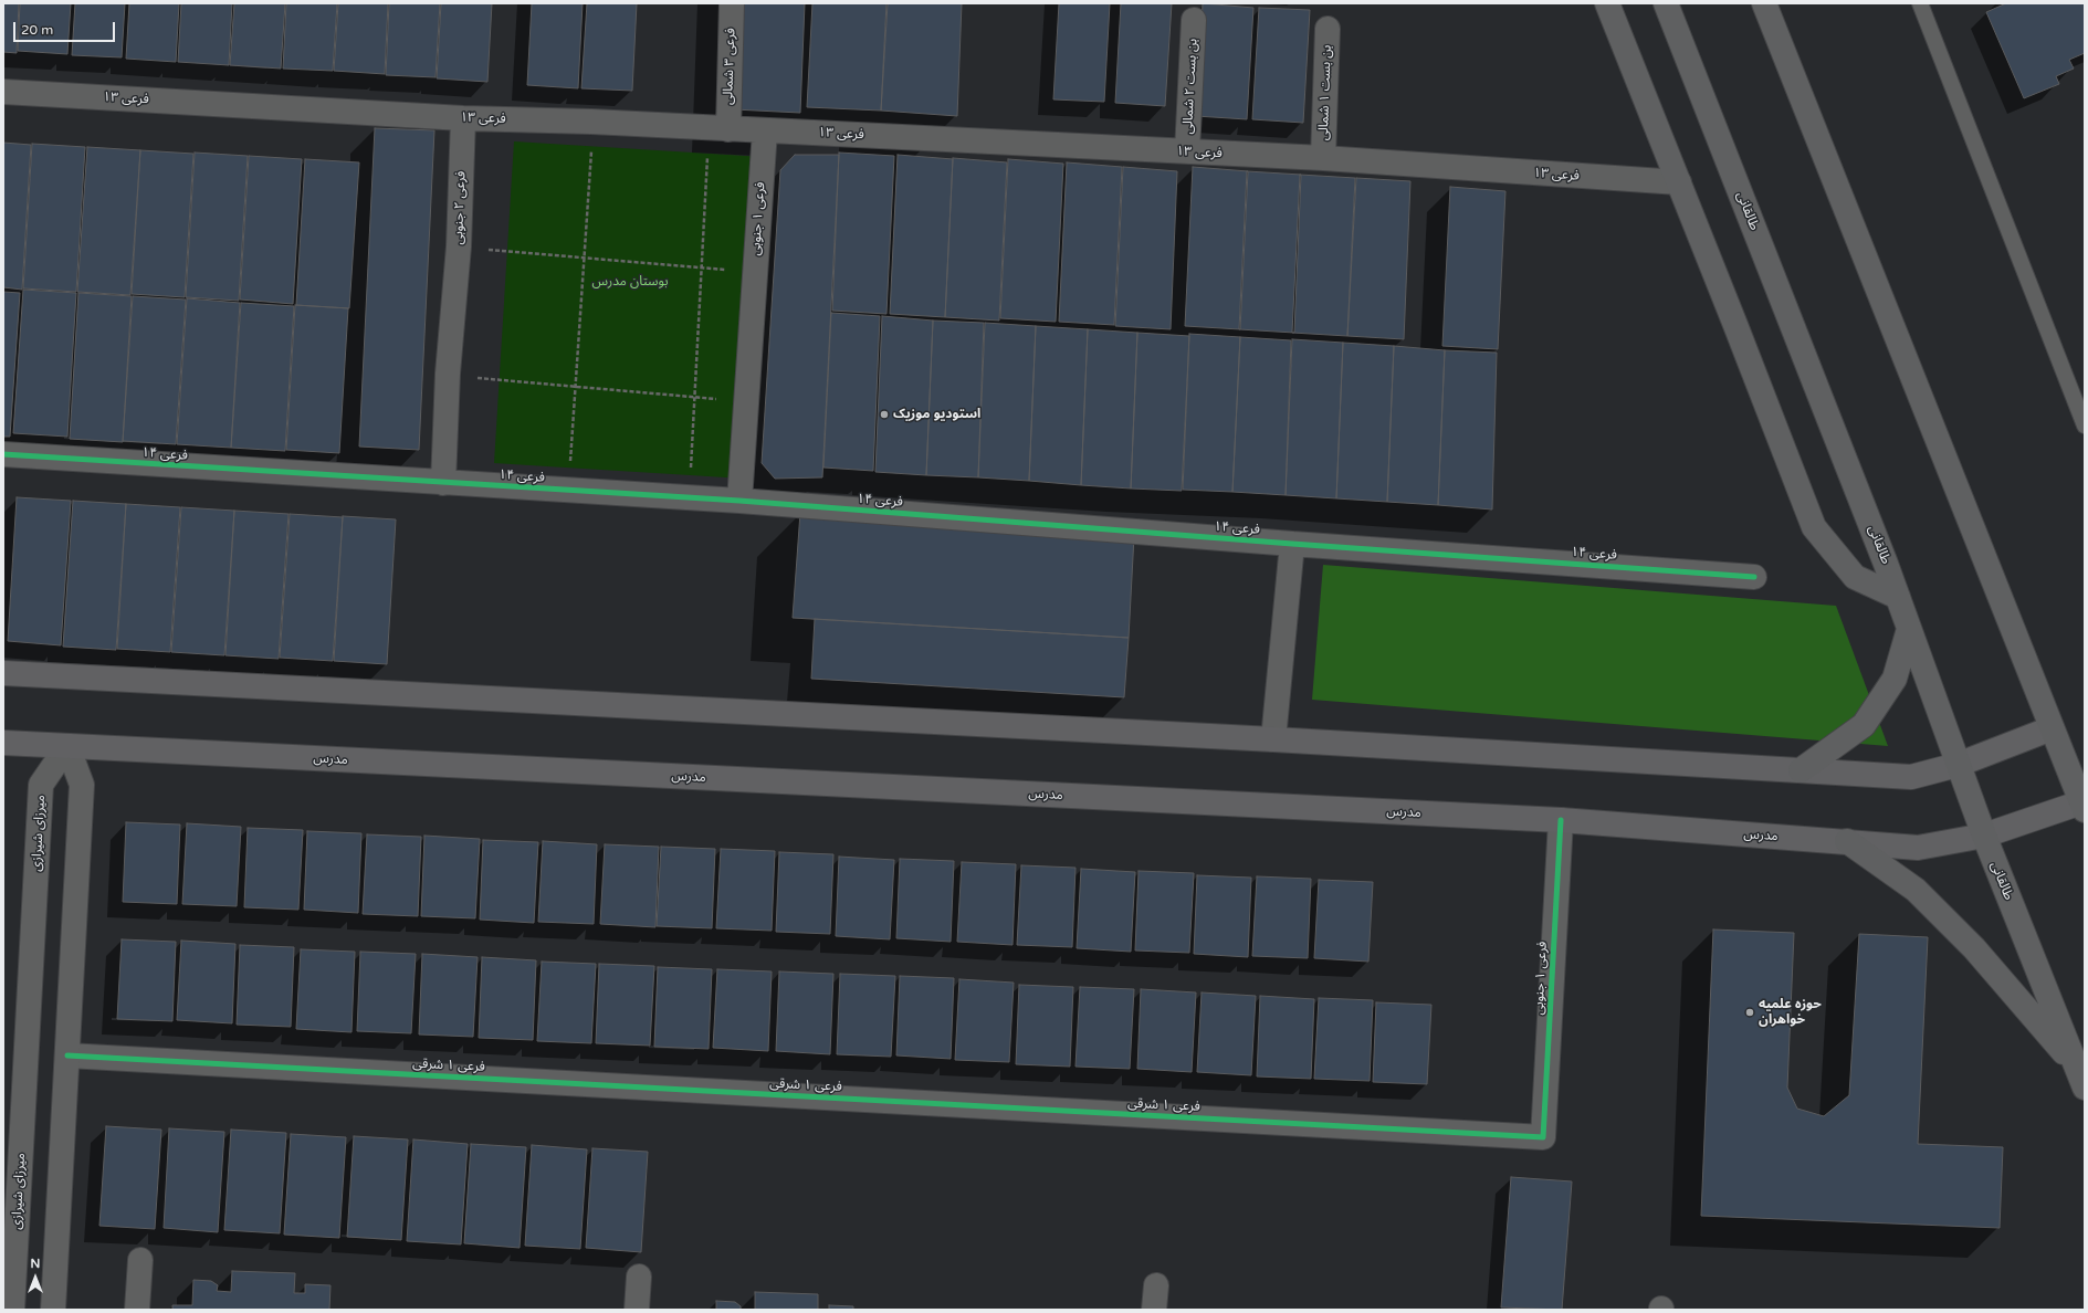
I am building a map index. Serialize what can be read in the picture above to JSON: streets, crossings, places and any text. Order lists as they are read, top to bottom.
{
  "streets": {
    "main road": ["طالقانی", "مدرس"],
    "street": [
      "فرعی ۳ شمالی",
      "بن بست ۲ شمالی",
      "بن بست ۱ شمالی",
      "فرعی ۱۳",
      "فرعی ۲ جنوبی",
      "فرعی ۱ جنوبی",
      "فرعی ۱۴",
      "میرزای شیرازی",
      "فرعی ۱ شرقی"
    ]
  },
  "crossings": [
    ["فرعی ۳ شمالی", "فرعی ۱۳"],
    ["بن بست ۲ شمالی", "فرعی ۱۳"],
    ["بن بست ۱ شمالی", "فرعی ۱۳"],
    ["فرعی ۱۳", "فرعی ۲ جنوبی"],
    ["فرعی ۱۳", "فرعی ۱ جنوبی"],
    ["فرعی ۲ جنوبی", "فرعی ۱۴"],
    ["طالقانی", "مدرس"],
    ["فرعی ۱ جنوبی", "فرعی ۱۴"],
    ["فرعی ۱ جنوبی", "مدرس"],
    ["فرعی ۱ جنوبی", "فرعی ۱ شرقی"],
    ["مدرس", "میرزای شیرازی"]
  ],
  "parks": ["بوستان مدرس"],
  "places": ["استودیو موزیک", "حوزه علمیه خواهران"],
  "scale_bar": "20 m",
  "north": "top"
}
